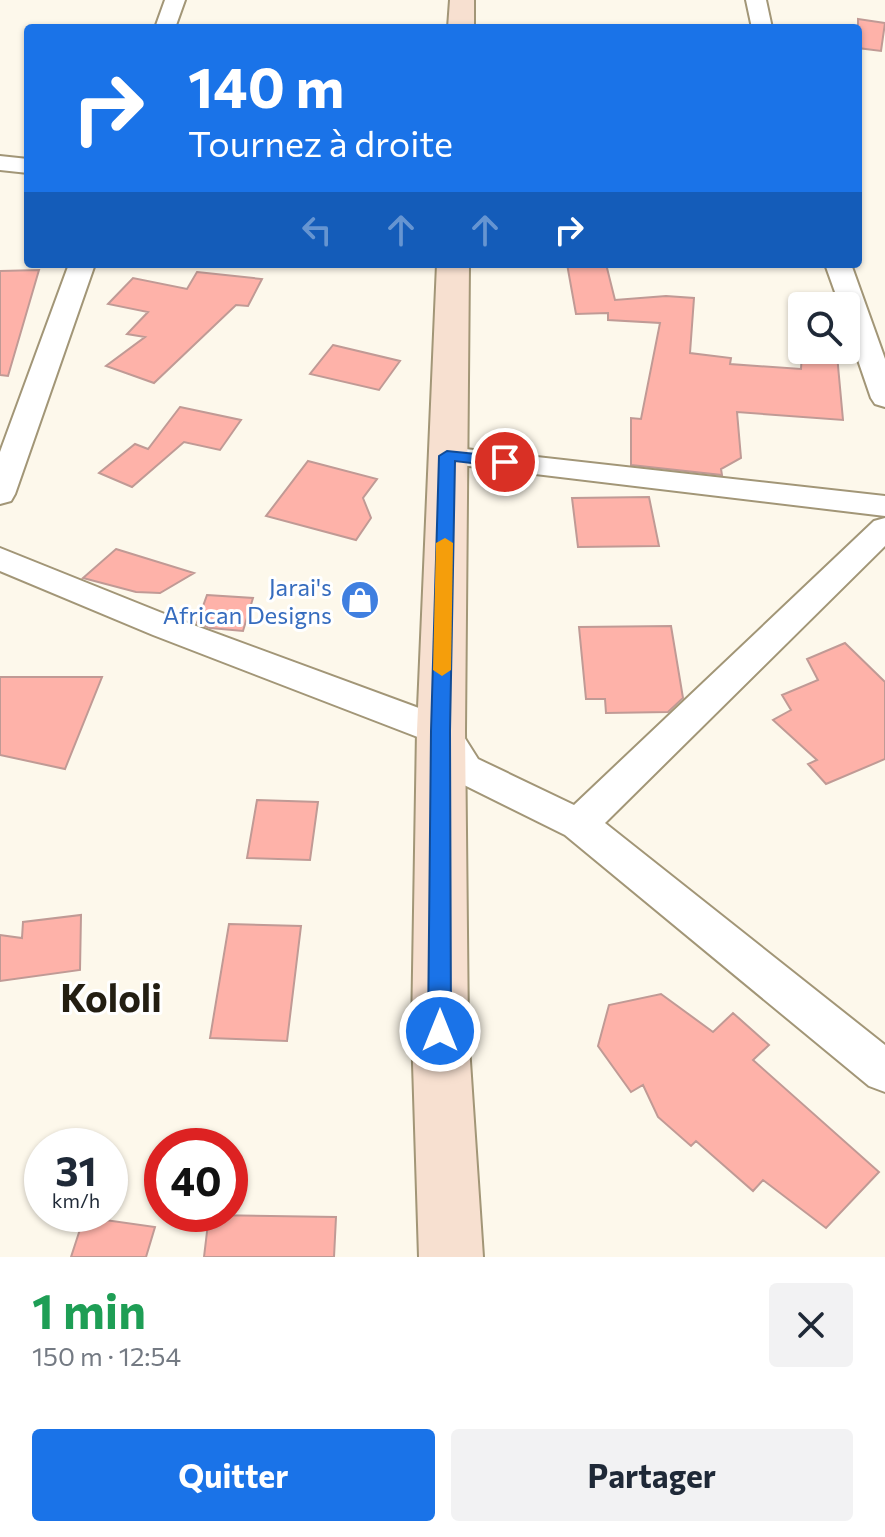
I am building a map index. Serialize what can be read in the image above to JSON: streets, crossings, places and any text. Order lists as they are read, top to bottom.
{
  "districts": ["Kololi"],
  "places": {
    "shop": ["Jarai's African Designs"]
  },
  "page": {
    "turn": ["140 m", "Tournez à droite"],
    "speed": "31 km/h",
    "limit": "40",
    "heading": ["1 min", "150 m · 12:54"],
    "buttons": ["Quitter", "Partager"]
  }
}
